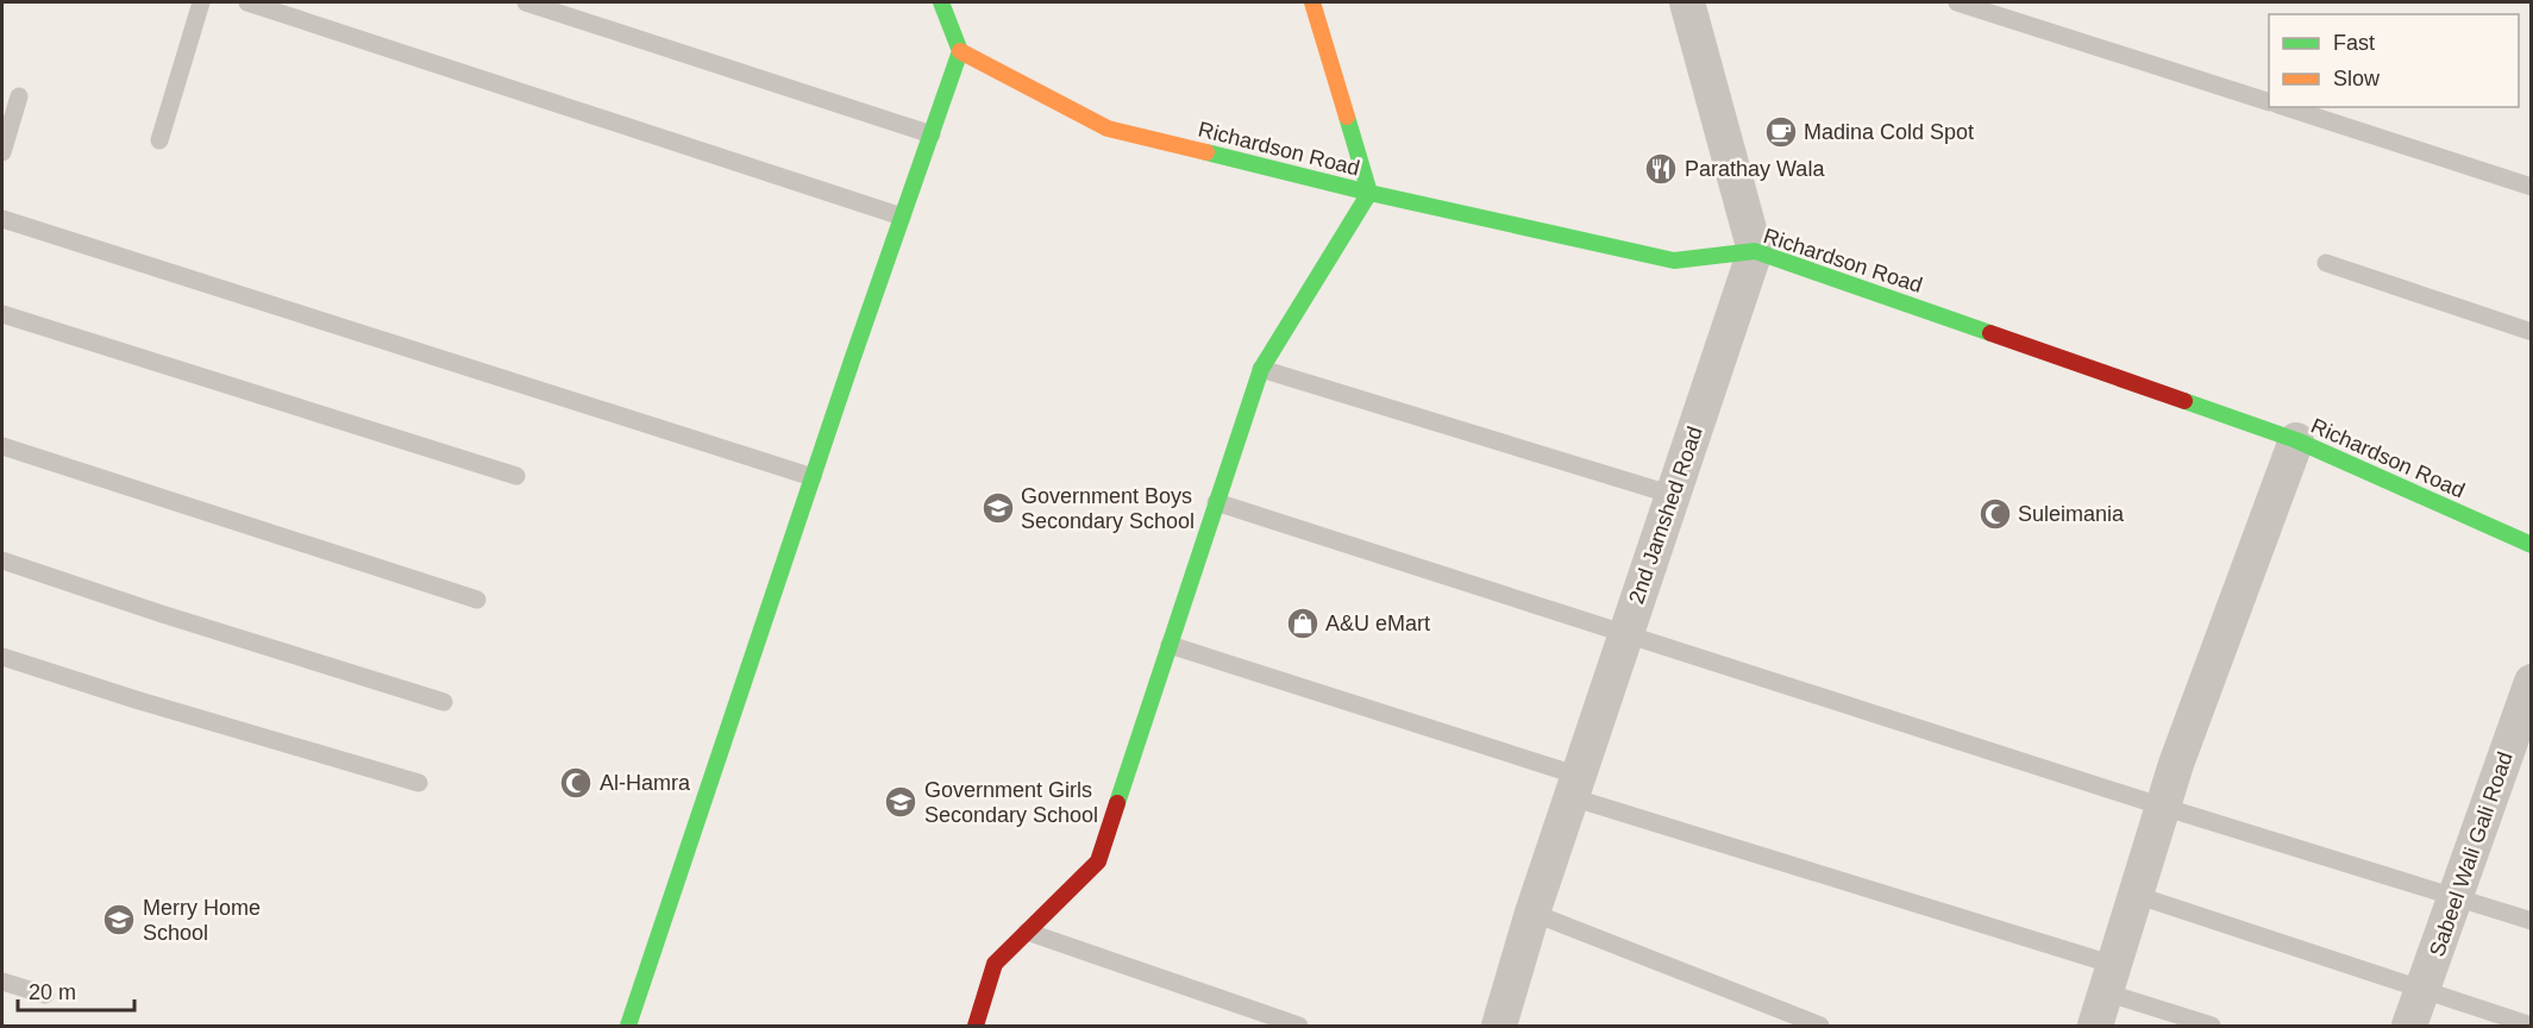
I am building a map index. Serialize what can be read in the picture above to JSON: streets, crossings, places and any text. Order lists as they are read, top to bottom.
{
  "streets": {
    "street": ["Richardson Road", "2nd Jamshed Road", "Sabeel Wali Gali Road"]
  },
  "crossings": [
    ["Richardson Road", "2nd Jamshed Road"]
  ],
  "places": {
    "cafe": ["Madina Cold Spot"],
    "restaurant": ["Parathay Wala"],
    "school or university": ["Government Boys Secondary School", "Government Girls Secondary School", "Merry Home School"],
    "mosque": ["Suleimania", "Al-Hamra"],
    "shop": ["A&U eMart"]
  },
  "legend": ["Fast", "Slow"],
  "scale_bar": "20 m"
}
